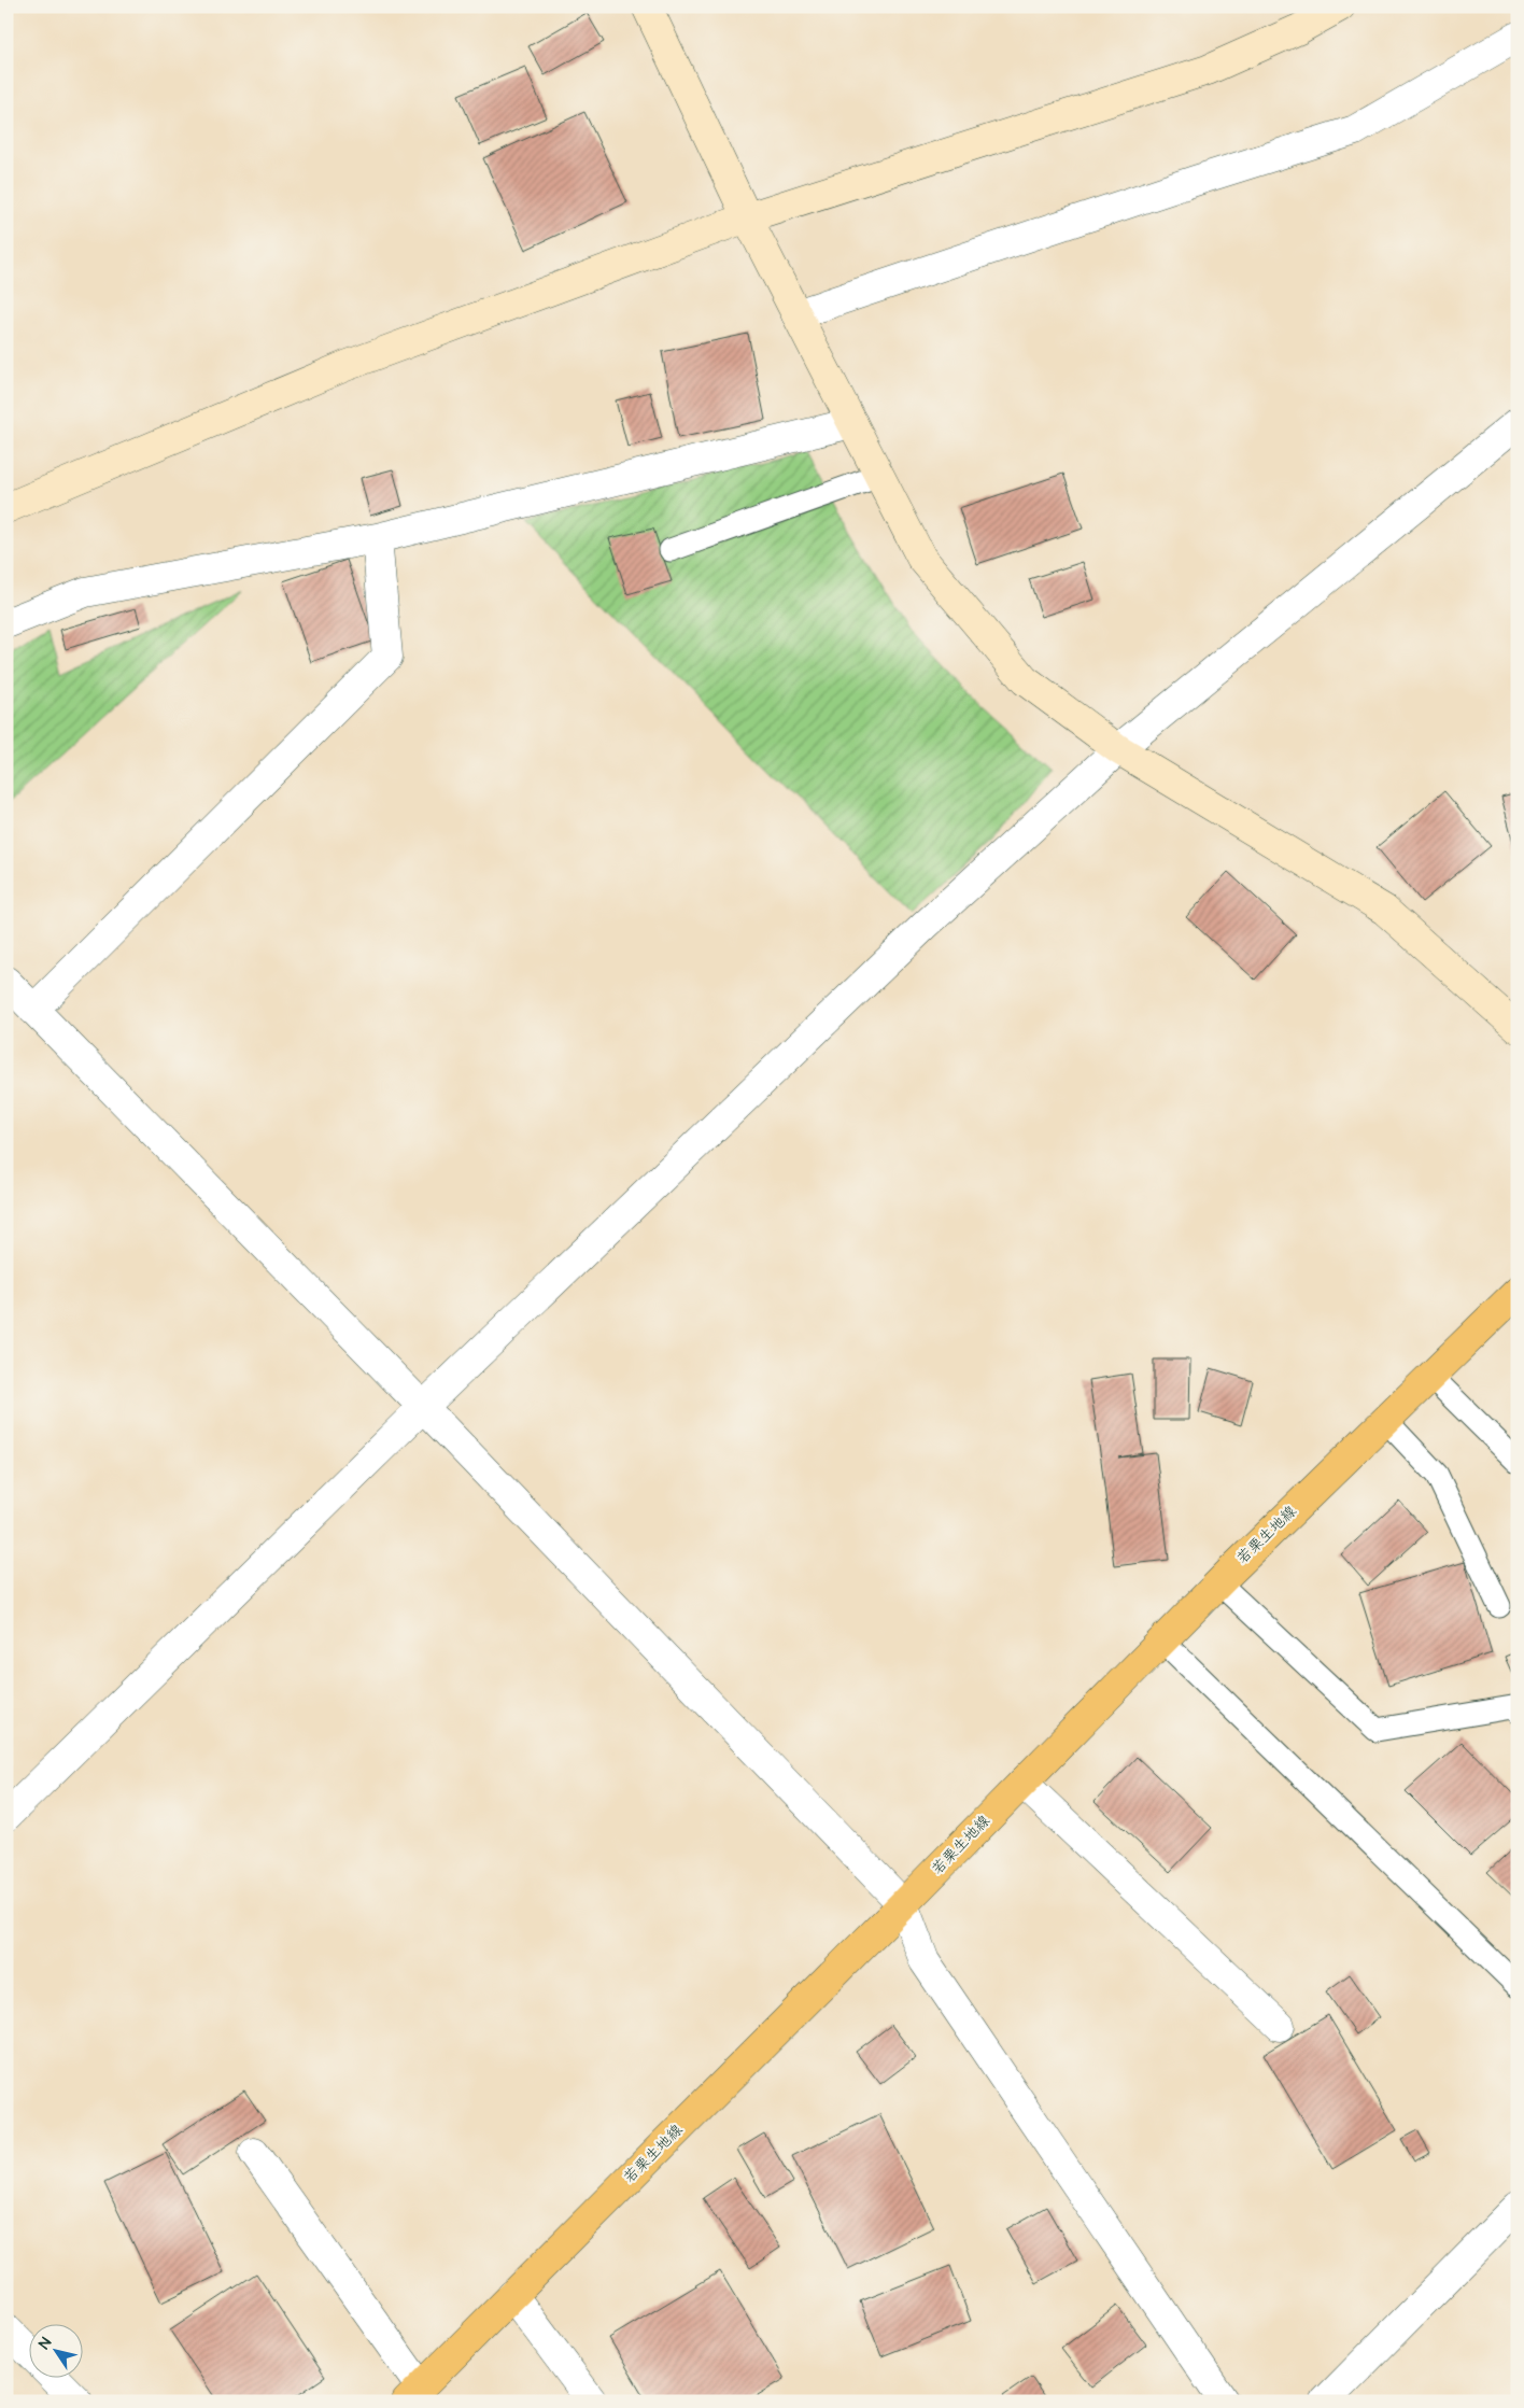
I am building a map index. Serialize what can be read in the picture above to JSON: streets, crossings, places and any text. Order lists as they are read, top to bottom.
{
  "streets": {
    "main road": ["若栗生地線"]
  },
  "north": "top left"
}
